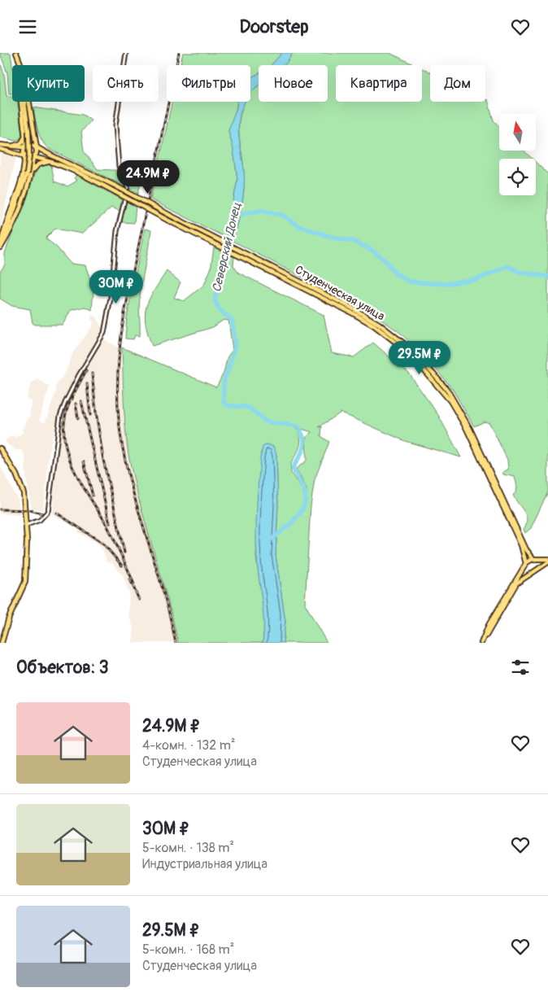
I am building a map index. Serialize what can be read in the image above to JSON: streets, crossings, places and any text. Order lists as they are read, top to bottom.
{
  "streets": {
    "main road": ["Студенческая улица"]
  },
  "water": ["Северский Донец"],
  "north": "top",
  "page": {
    "header": "Doorstep",
    "chip": [
      "Купить",
      "Снять",
      "Фильтры",
      "Новое",
      "Квартира",
      "Дом"
    ],
    "price": ["24.9M ₽", "30M ₽", "29.5M ₽"],
    "heading": "Объектов: 3",
    "list": [
      {
        "name": "24.9M ₽",
        "note": "4-комн. · 132 m² · Студенческая улица"
      },
      {
        "name": "30M ₽",
        "note": "5-комн. · 138 m² · Индустриальная улица"
      },
      {
        "name": "29.5M ₽",
        "note": "5-комн. · 168 m² · Студенческая улица"
      }
    ]
  }
}
